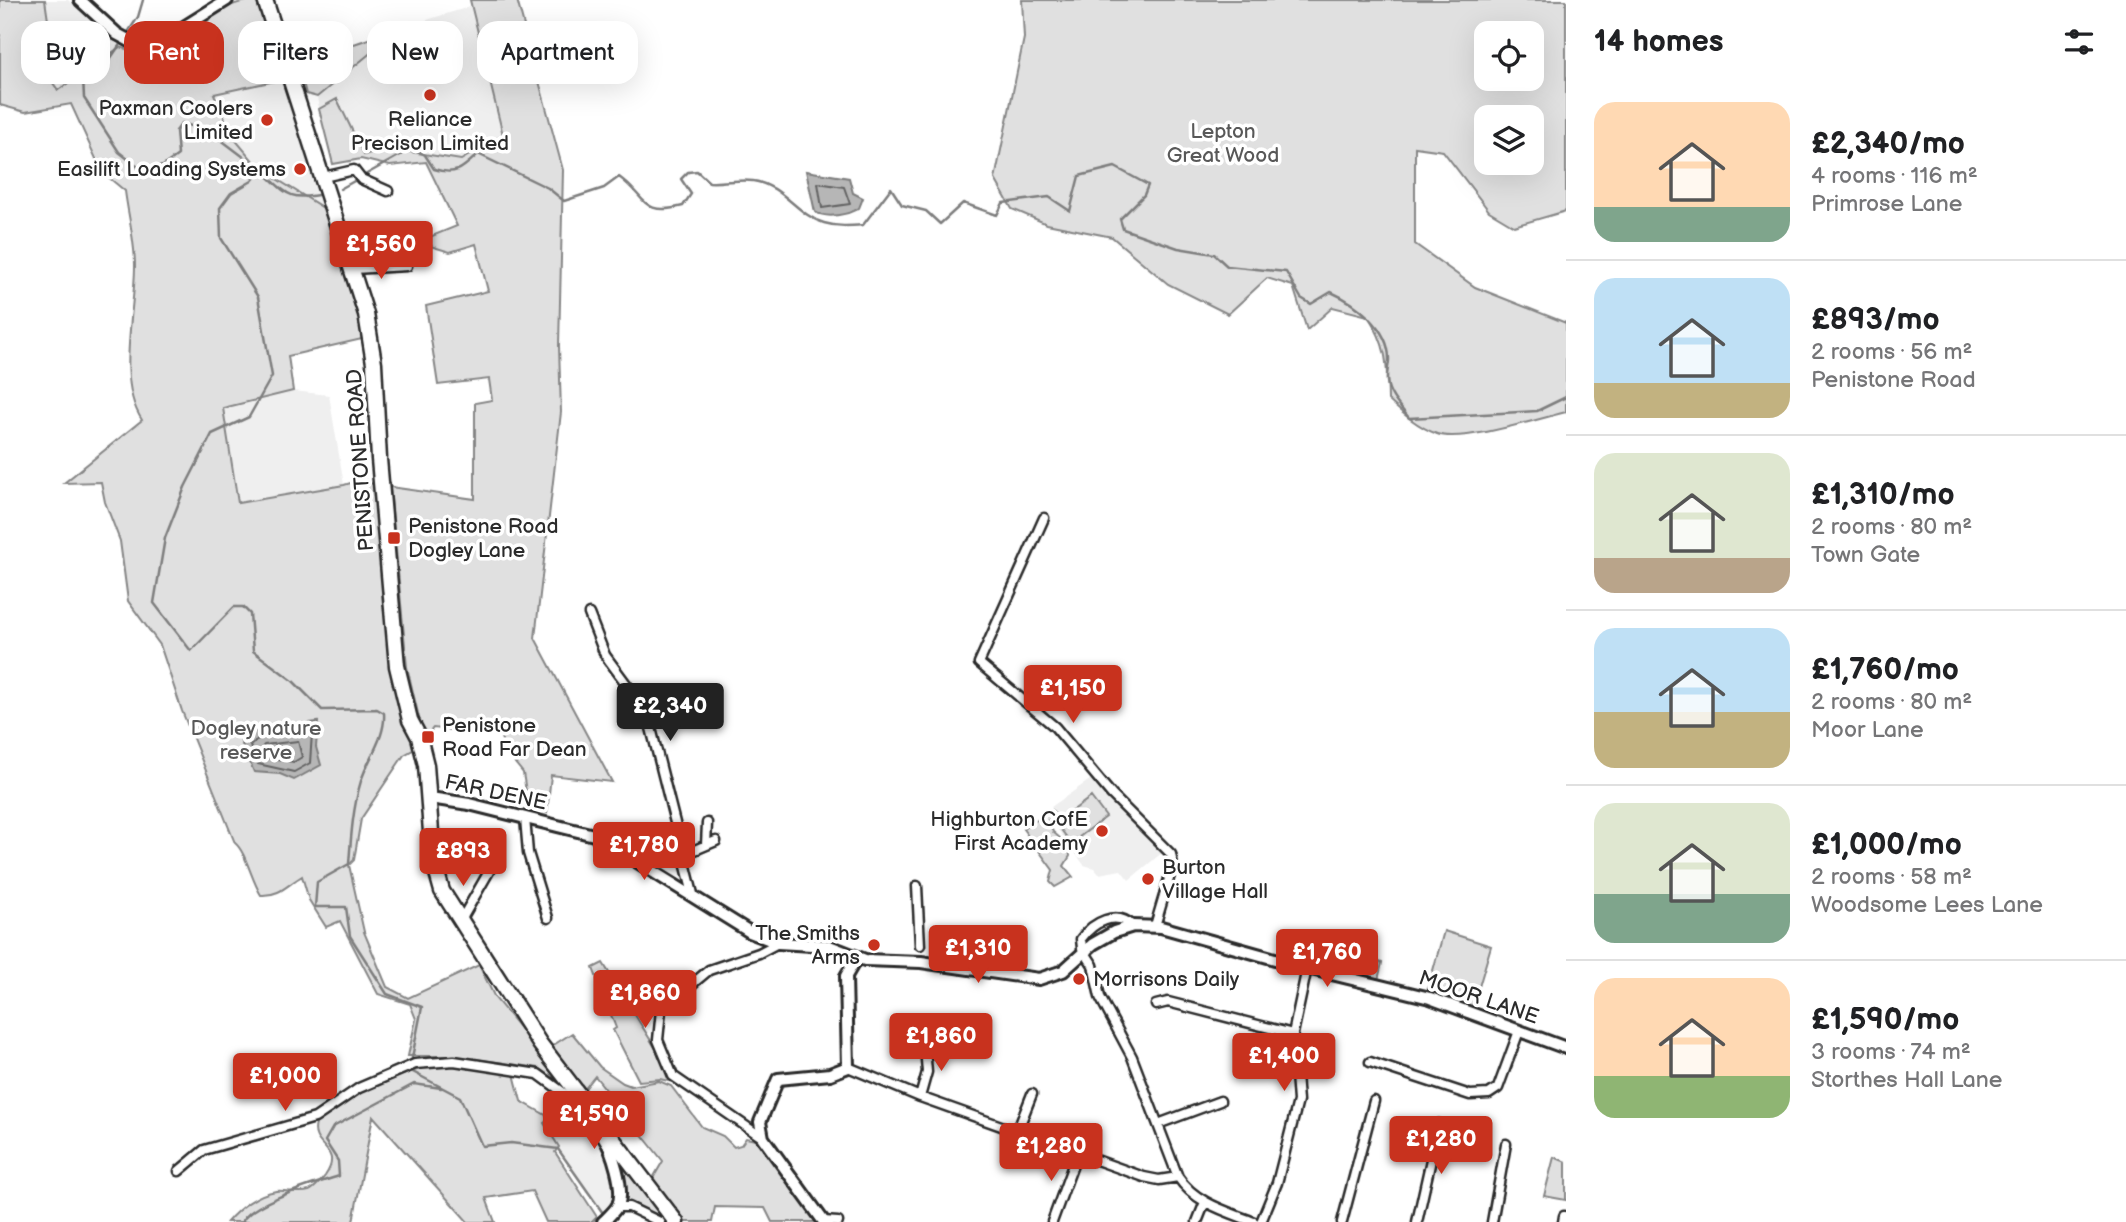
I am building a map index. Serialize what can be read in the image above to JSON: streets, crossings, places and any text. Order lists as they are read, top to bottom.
{
  "streets": {
    "highway": ["PENISTONE ROAD"],
    "street": ["FAR DENE", "MOOR LANE"]
  },
  "crossings": [
    ["PENISTONE ROAD", "FAR DENE"],
    ["FAR DENE", "MOOR LANE"]
  ],
  "parks": ["Lepton Great Wood", "Dogley nature reserve"],
  "places": {
    "other": [
      "Reliance Precison Limited",
      "Paxman Coolers Limited",
      "Easilift Loading Systems",
      "Highburton CofE First Academy",
      "Burton Village Hall",
      "The Smiths Arms",
      "Morrisons Daily"
    ],
    "transit": ["Penistone Road Dogley Lane", "Penistone Road Far Dean"]
  },
  "page": {
    "heading": "14 homes",
    "chip": [
      "Buy",
      "Rent",
      "Filters",
      "New",
      "Apartment"
    ],
    "list": [
      {
        "name": "£2,340/mo",
        "note": "4 rooms · 116 m² · Primrose Lane"
      },
      {
        "name": "£893/mo",
        "note": "2 rooms · 56 m² · Penistone Road"
      },
      {
        "name": "£1,310/mo",
        "note": "2 rooms · 80 m² · Town Gate"
      },
      {
        "name": "£1,760/mo",
        "note": "2 rooms · 80 m² · Moor Lane"
      },
      {
        "name": "£1,000/mo",
        "note": "2 rooms · 58 m² · Woodsome Lees Lane"
      },
      {
        "name": "£1,590/mo",
        "note": "3 rooms · 74 m² · Storthes Hall Lane"
      }
    ],
    "price": [
      "£1,560",
      "£1,150",
      "£2,340",
      "£1,780",
      "£893",
      "£1,310",
      "£1,760",
      "£1,860",
      "£1,860",
      "£1,400",
      "£1,000",
      "£1,590",
      "£1,280",
      "£1,280"
    ]
  }
}
